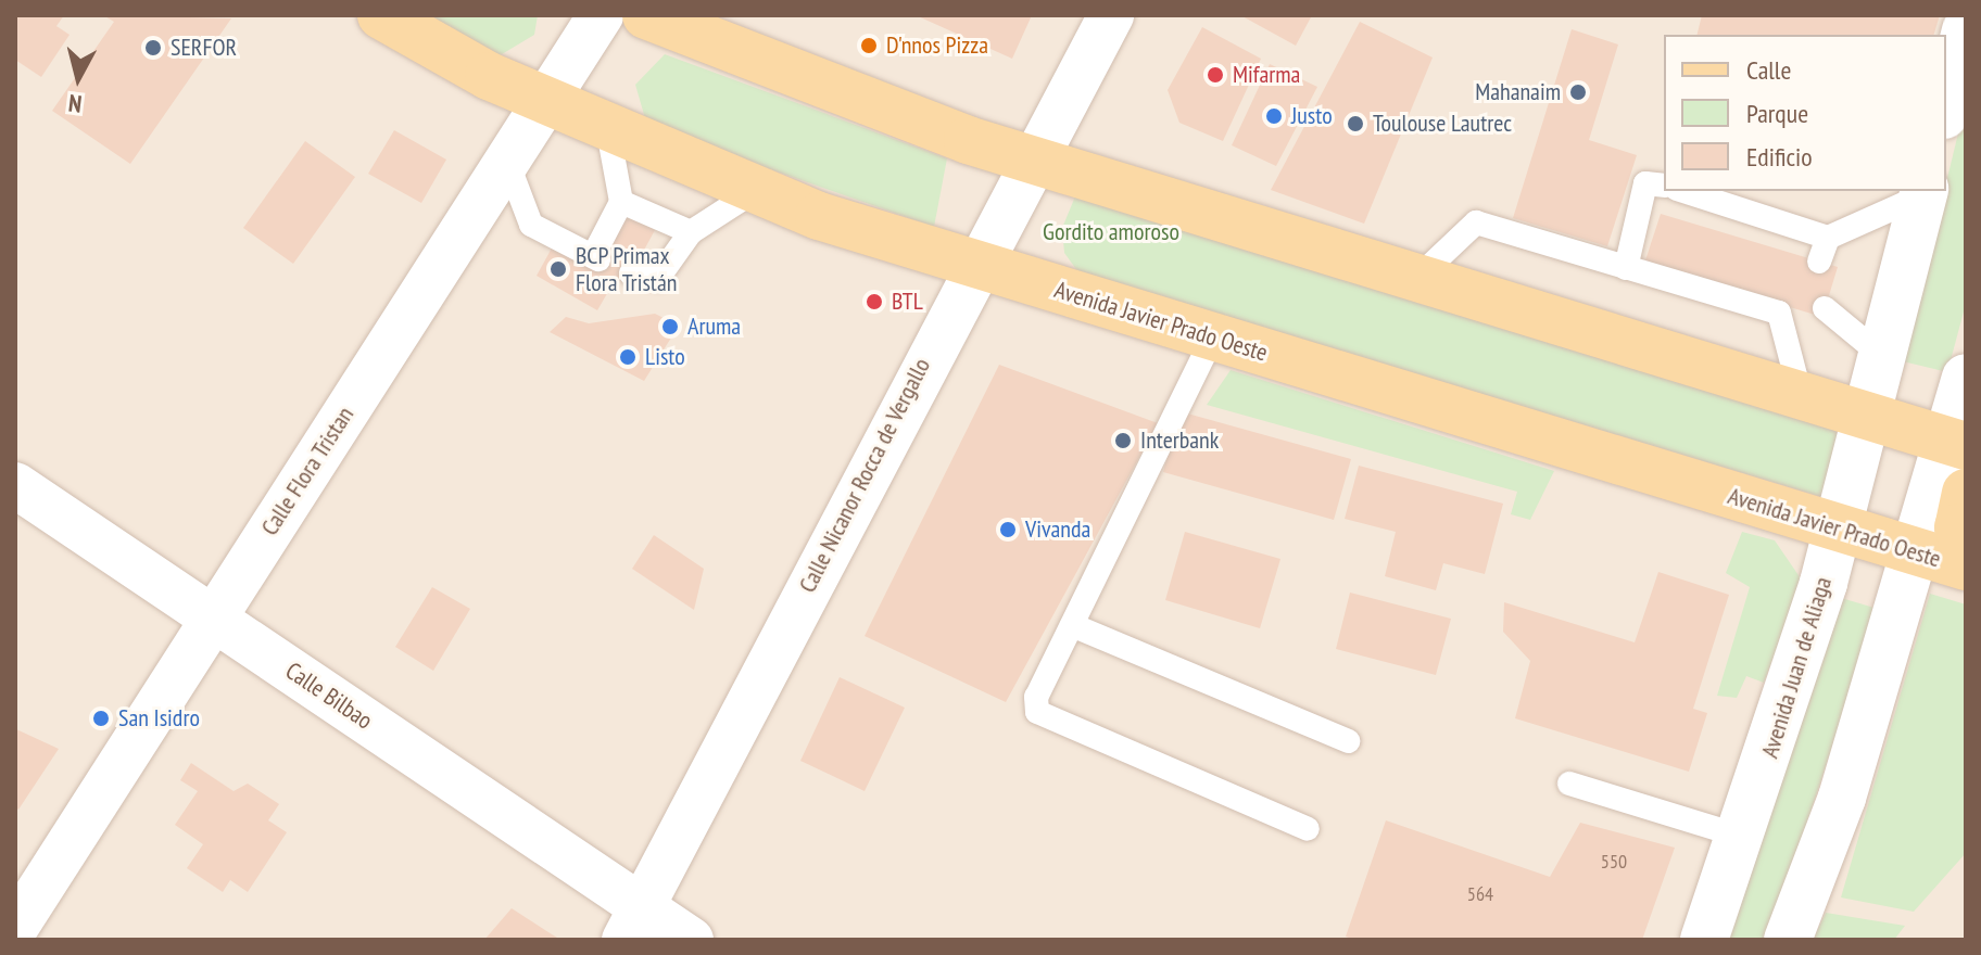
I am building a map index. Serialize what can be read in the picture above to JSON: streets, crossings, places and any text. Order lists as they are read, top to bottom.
{
  "streets": {
    "main road": ["Avenida Javier Prado Oeste", "Avenida Juan de Aliaga"],
    "street": ["Calle Flora Tristan", "Calle Nicanor Rocca de Vergallo", "Calle Bilbao"]
  },
  "crossings": [
    ["Avenida Javier Prado Oeste", "Calle Flora Tristan"],
    ["Avenida Javier Prado Oeste", "Calle Nicanor Rocca de Vergallo"],
    ["Avenida Javier Prado Oeste", "Avenida Juan de Aliaga"],
    ["Calle Flora Tristan", "Calle Bilbao"],
    ["Calle Nicanor Rocca de Vergallo", "Calle Bilbao"]
  ],
  "parks": ["Gordito amoroso"],
  "places": [
    "D'nnos Pizza",
    "SERFOR",
    "Mifarma",
    "Mahanaim",
    "Justo",
    "Toulouse Lautrec",
    "BCP Primax Flora Tristán",
    "BTL",
    "Aruma",
    "Listo",
    "Interbank",
    "Vivanda",
    "San Isidro"
  ],
  "house_numbers": ["550", "564"],
  "legend": ["Calle", "Parque", "Edificio"],
  "north": "bottom"
}
